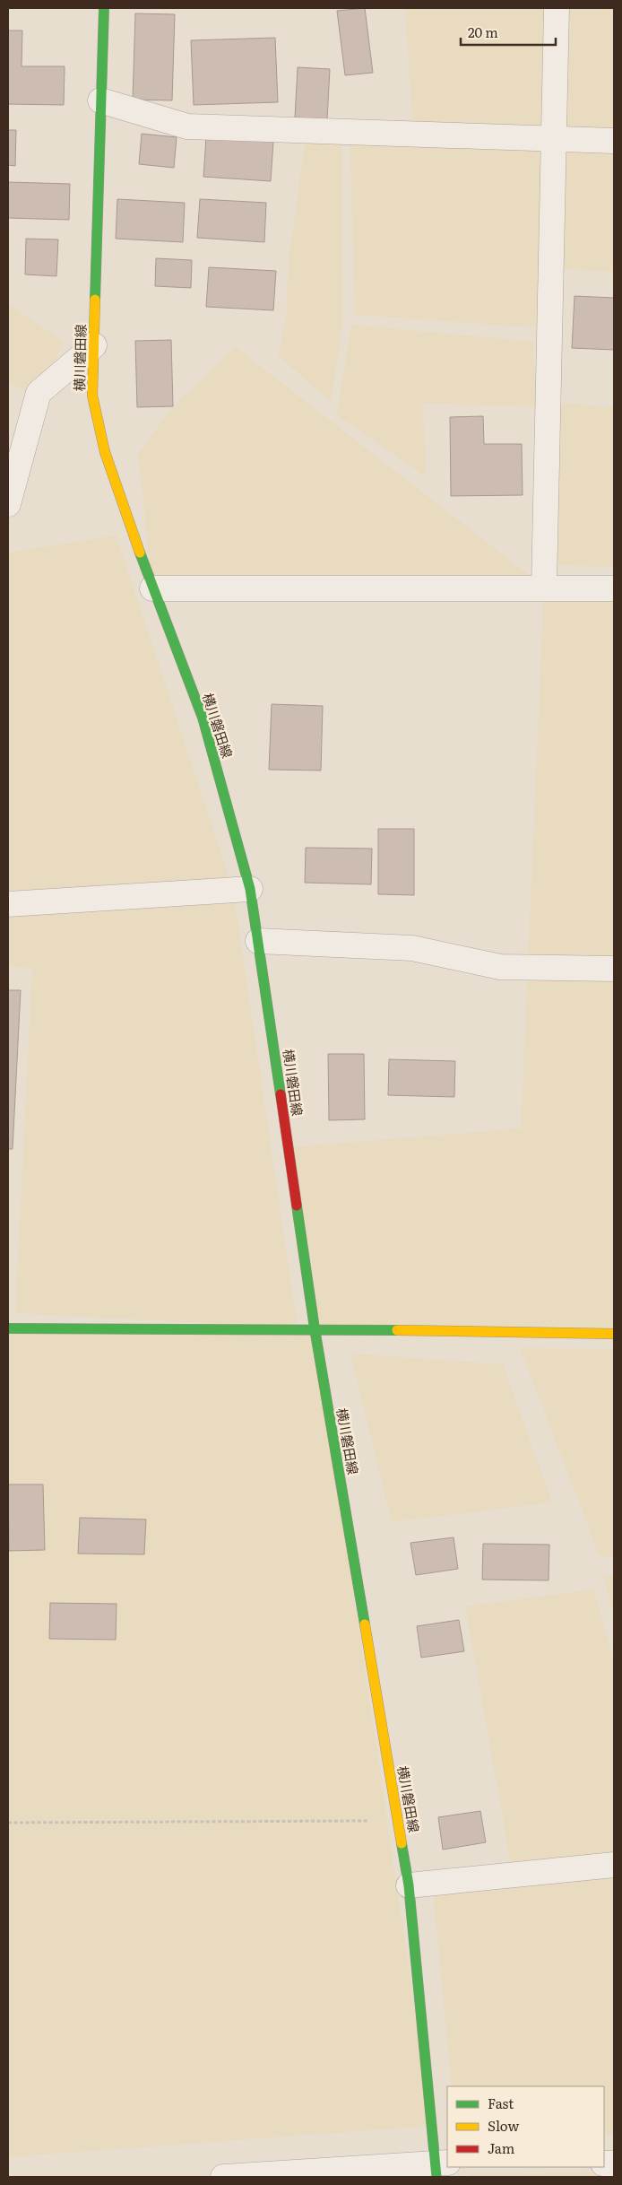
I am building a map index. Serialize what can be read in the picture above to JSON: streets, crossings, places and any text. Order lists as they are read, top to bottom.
{
  "streets": {
    "main road": ["横川磐田線"]
  },
  "legend": ["Fast", "Slow", "Jam"],
  "scale_bar": "20 m"
}
